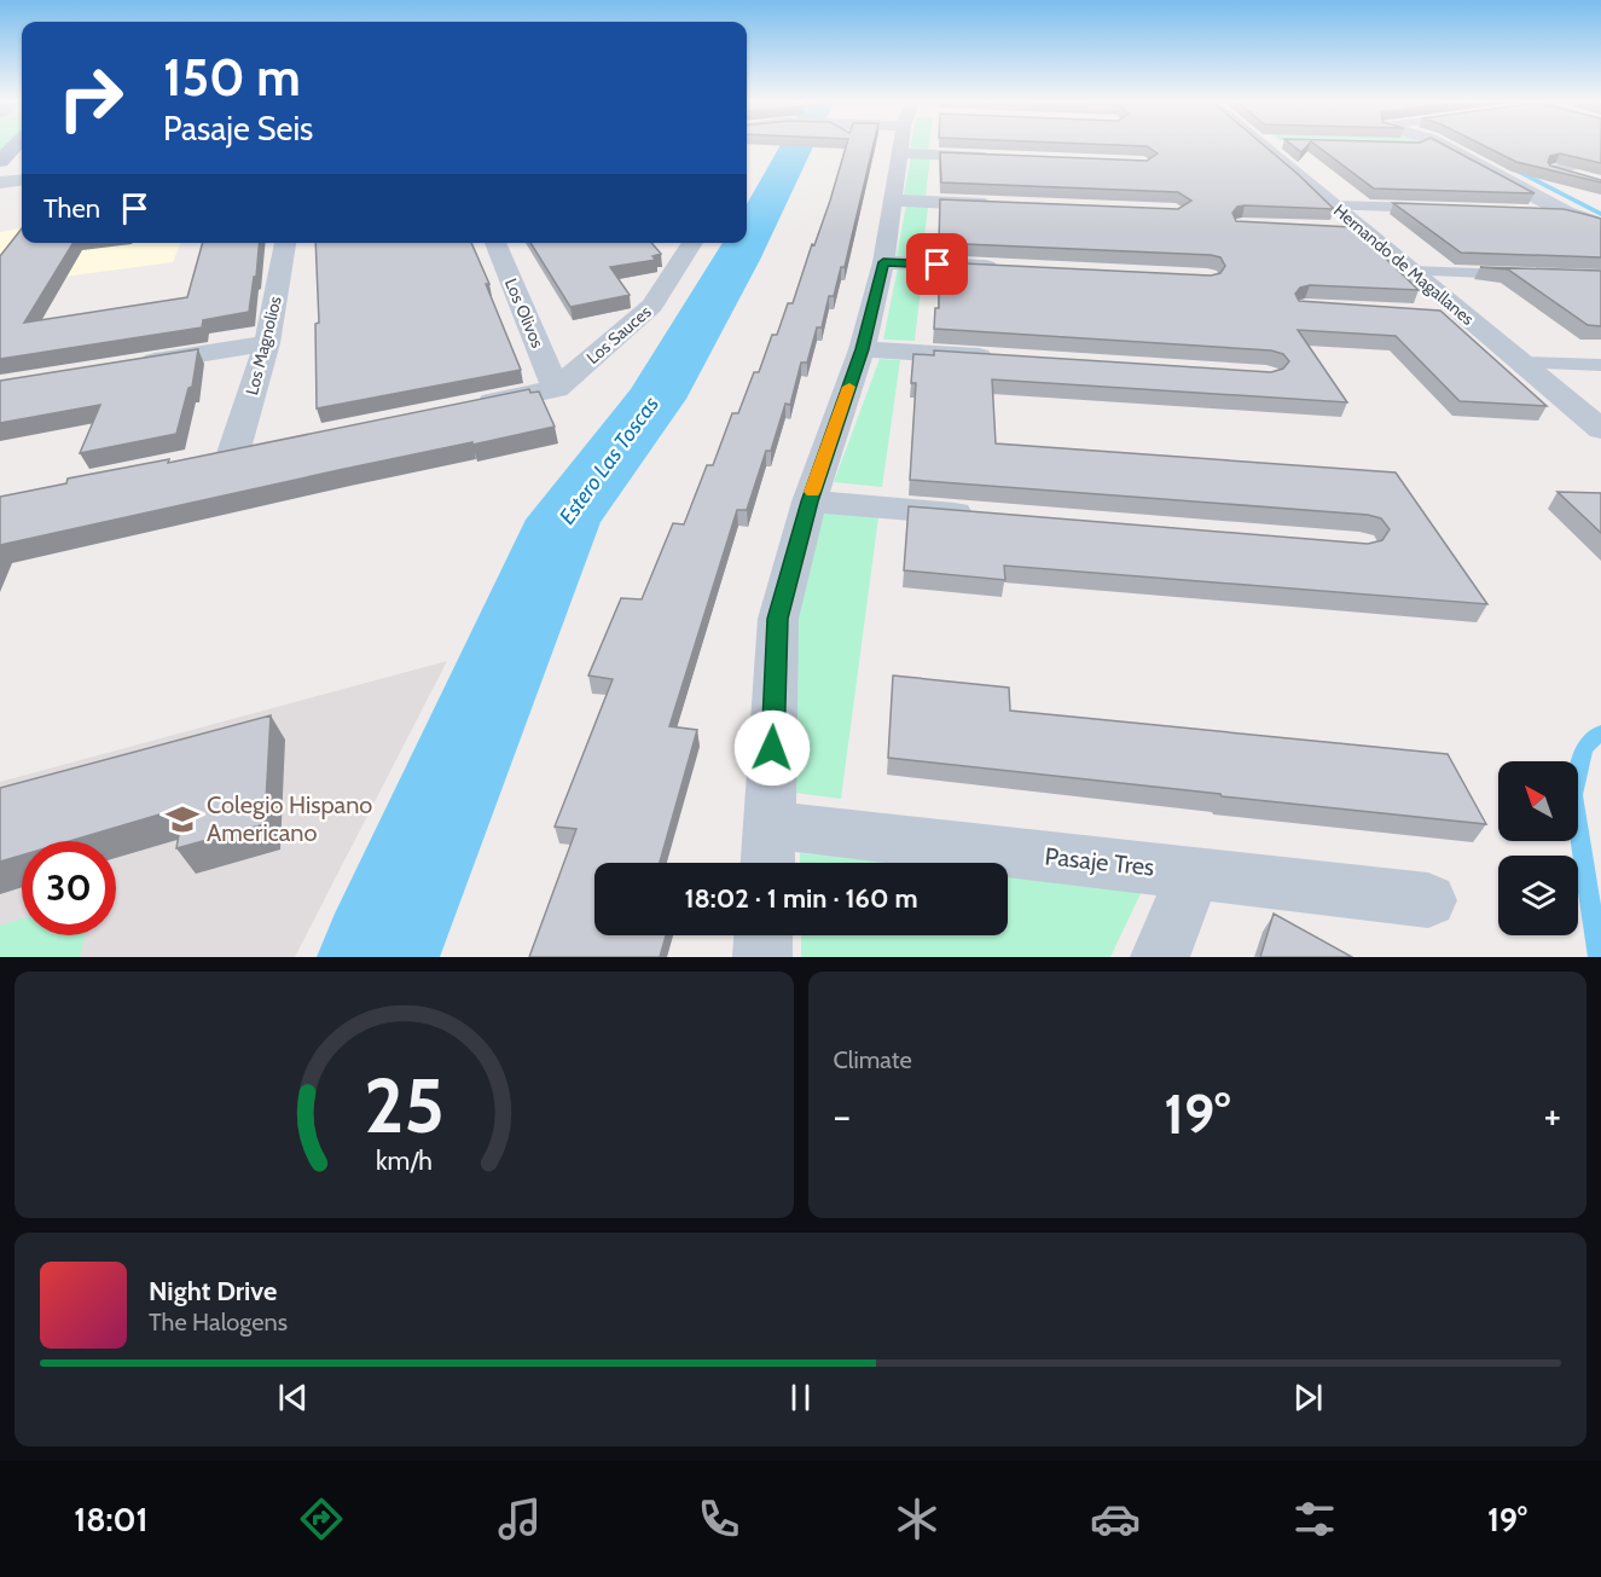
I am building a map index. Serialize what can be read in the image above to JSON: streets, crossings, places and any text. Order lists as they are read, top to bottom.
{
  "streets": {
    "street": [
      "Hernando de Magallanes",
      "Los Olivos",
      "Los Sauces",
      "Los Magnolios",
      "Pasaje Tres"
    ]
  },
  "crossings": [
    ["Los Olivos", "Los Sauces"]
  ],
  "water": ["Estero Las Toscas"],
  "places": {
    "school or university": ["Colegio Hispano Americano"]
  },
  "north": "top left",
  "page": {
    "turn": ["150 m", "Pasaje Seis"],
    "then": "Then",
    "limit": "30",
    "trip": "18:02 · 1 min · 160 m",
    "tile": "Climate",
    "heat": ["−", "19°", "+"],
    "song": ["Night Drive", "The Halogens"],
    "tabs": ["18:01", "19°"],
    "gauge": ["25", "km/h"]
  }
}
